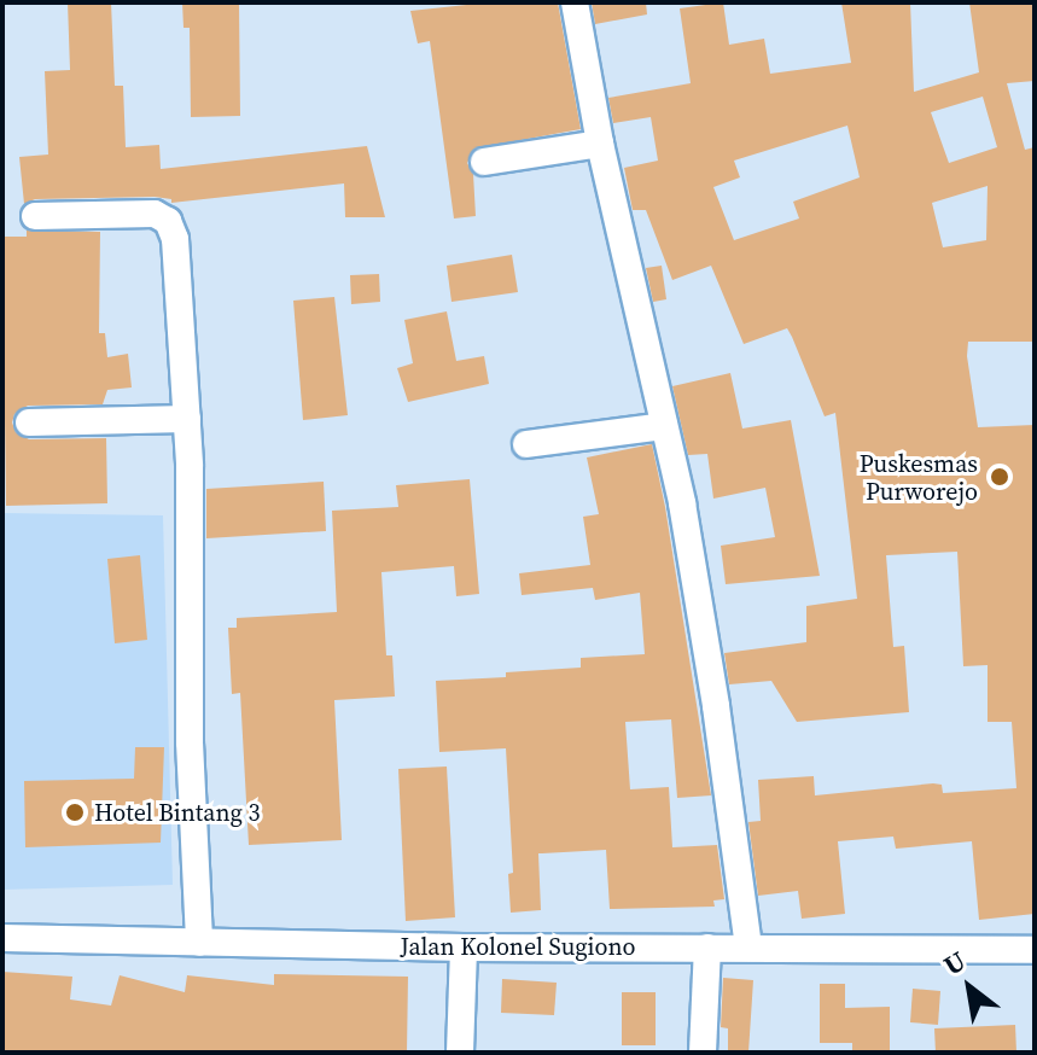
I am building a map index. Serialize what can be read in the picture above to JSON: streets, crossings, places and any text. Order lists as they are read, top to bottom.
{
  "streets": {
    "street": ["Jalan Kolonel Sugiono"]
  },
  "places": ["Puskesmas Purworejo", "Hotel Bintang 3"],
  "north": "top left"
}
